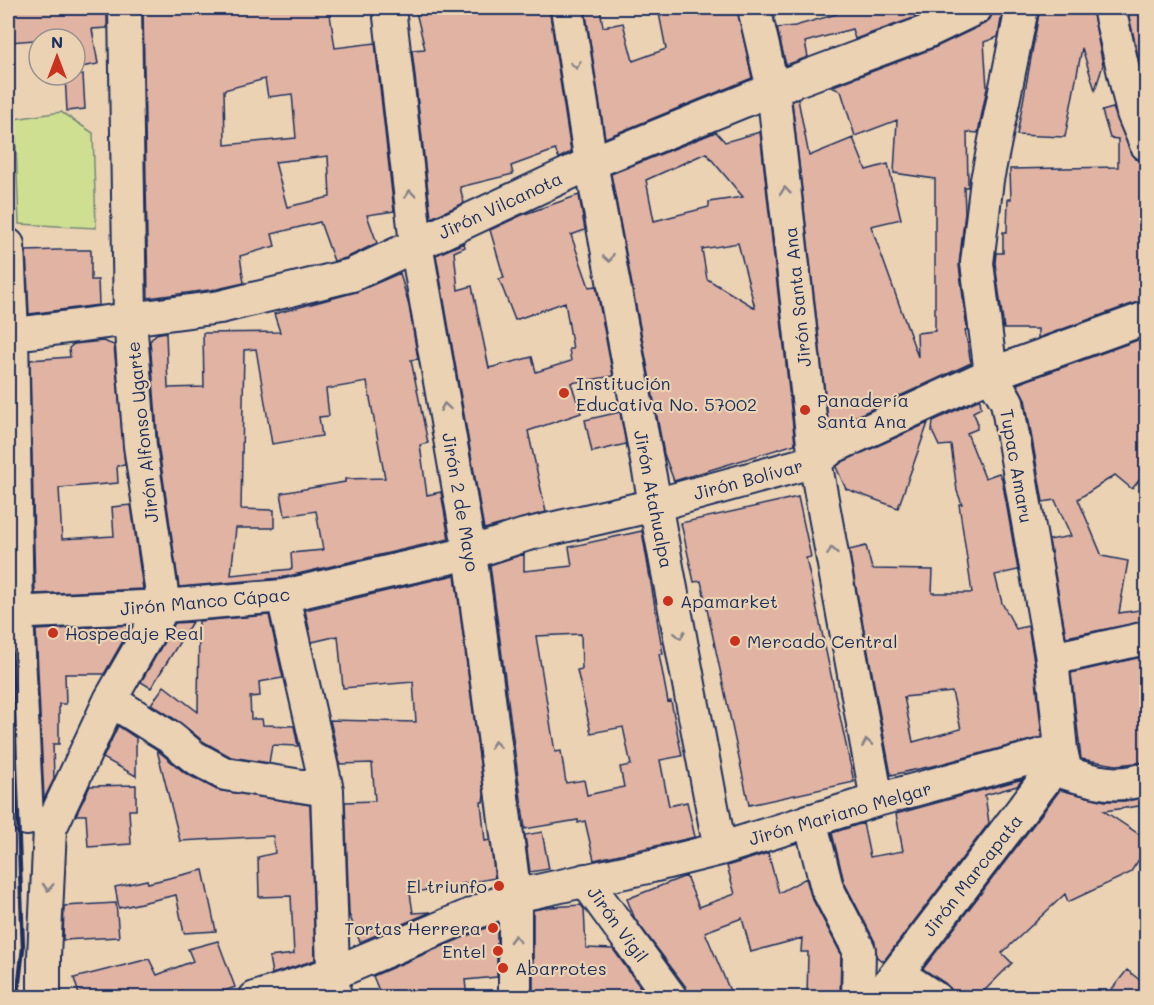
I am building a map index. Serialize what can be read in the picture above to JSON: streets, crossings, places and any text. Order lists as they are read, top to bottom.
{
  "streets": {
    "street": [
      "Jirón Vilcanota",
      "Jirón Santa Ana",
      "Jirón Alfonso Ugarte",
      "Tupac Amaru",
      "Jirón Bolívar",
      "Jirón Atahualpa",
      "Jirón 2 de Mayo",
      "Jirón Manco Cápac",
      "Jirón Mariano Melgar",
      "Jirón Marcapata",
      "Jirón Vigil"
    ]
  },
  "crossings": [
    ["Jirón Vilcanota", "Jirón Santa Ana"],
    ["Jirón Vilcanota", "Jirón Alfonso Ugarte"],
    ["Jirón Vilcanota", "Jirón Atahualpa"],
    ["Jirón Vilcanota", "Jirón 2 de Mayo"],
    ["Jirón Santa Ana", "Jirón Bolívar"],
    ["Jirón Santa Ana", "Jirón Mariano Melgar"],
    ["Jirón Alfonso Ugarte", "Jirón Manco Cápac"],
    ["Tupac Amaru", "Jirón Bolívar"],
    ["Tupac Amaru", "Jirón Mariano Melgar"],
    ["Tupac Amaru", "Jirón Marcapata"],
    ["Jirón Bolívar", "Jirón Atahualpa"],
    ["Jirón Bolívar", "Jirón 2 de Mayo"],
    ["Jirón Bolívar", "Jirón Manco Cápac"],
    ["Jirón Atahualpa", "Jirón Mariano Melgar"],
    ["Jirón 2 de Mayo", "Jirón Manco Cápac"],
    ["Jirón 2 de Mayo", "Jirón Mariano Melgar"],
    ["Jirón Mariano Melgar", "Jirón Marcapata"],
    ["Jirón Mariano Melgar", "Jirón Vigil"]
  ],
  "one_way": ["Jirón Santa Ana", "Jirón Atahualpa"],
  "places": [
    "Institución Educativa No. 57002",
    "Panadería Santa Ana",
    "Apamarket",
    "Hospedaje Real",
    "Mercado Central",
    "El triunfo",
    "Tortas Herrera",
    "Entel",
    "Abarrotes"
  ],
  "north": "top"
}
